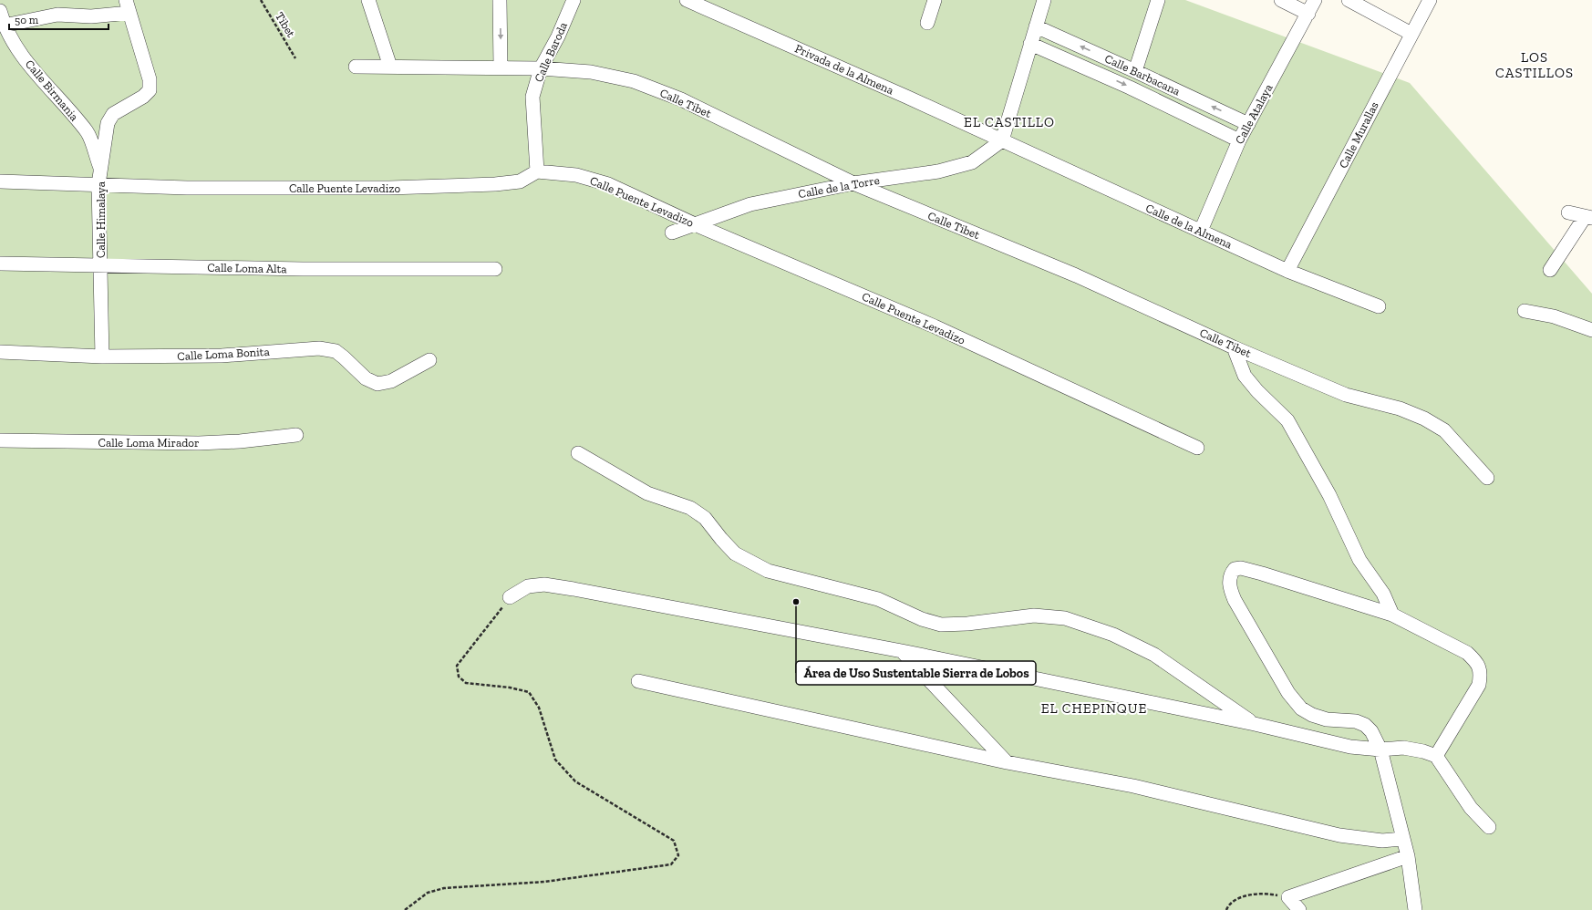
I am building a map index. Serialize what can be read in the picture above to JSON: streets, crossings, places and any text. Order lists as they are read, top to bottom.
{
  "streets": {
    "street": [
      "Calle Baroda",
      "Privada de la Almena",
      "Calle Barbacana",
      "Calle Birmania",
      "Calle Tibet",
      "Calle Atalaya",
      "Calle Murallas",
      "Calle de la Torre",
      "Calle Puente Levadizo",
      "Calle Himalaya",
      "Calle de la Almena",
      "Calle Loma Alta",
      "Calle Loma Bonita",
      "Calle Loma Mirador"
    ],
    "path": ["Tibet"]
  },
  "crossings": [
    ["Calle Baroda", "Calle Tibet"],
    ["Calle Baroda", "Calle Puente Levadizo"],
    ["Privada de la Almena", "Calle de la Torre"],
    ["Privada de la Almena", "Calle de la Almena"],
    ["Calle Barbacana", "Calle Atalaya"],
    ["Calle Birmania", "Calle Himalaya"],
    ["Calle Tibet", "Calle de la Torre"],
    ["Calle Atalaya", "Calle de la Almena"],
    ["Calle Murallas", "Calle de la Almena"],
    ["Calle de la Torre", "Calle Puente Levadizo"],
    ["Calle de la Torre", "Calle de la Almena"],
    ["Calle Puente Levadizo", "Calle Himalaya"],
    ["Calle Himalaya", "Calle Loma Alta"],
    ["Calle Himalaya", "Calle Loma Bonita"]
  ],
  "districts": ["LOS CASTILLOS", "EL CASTILLO", "EL CHEPINQUE"],
  "places": ["Área de Uso Sustentable Sierra de Lobos"],
  "scale_bar": "50 m"
}
